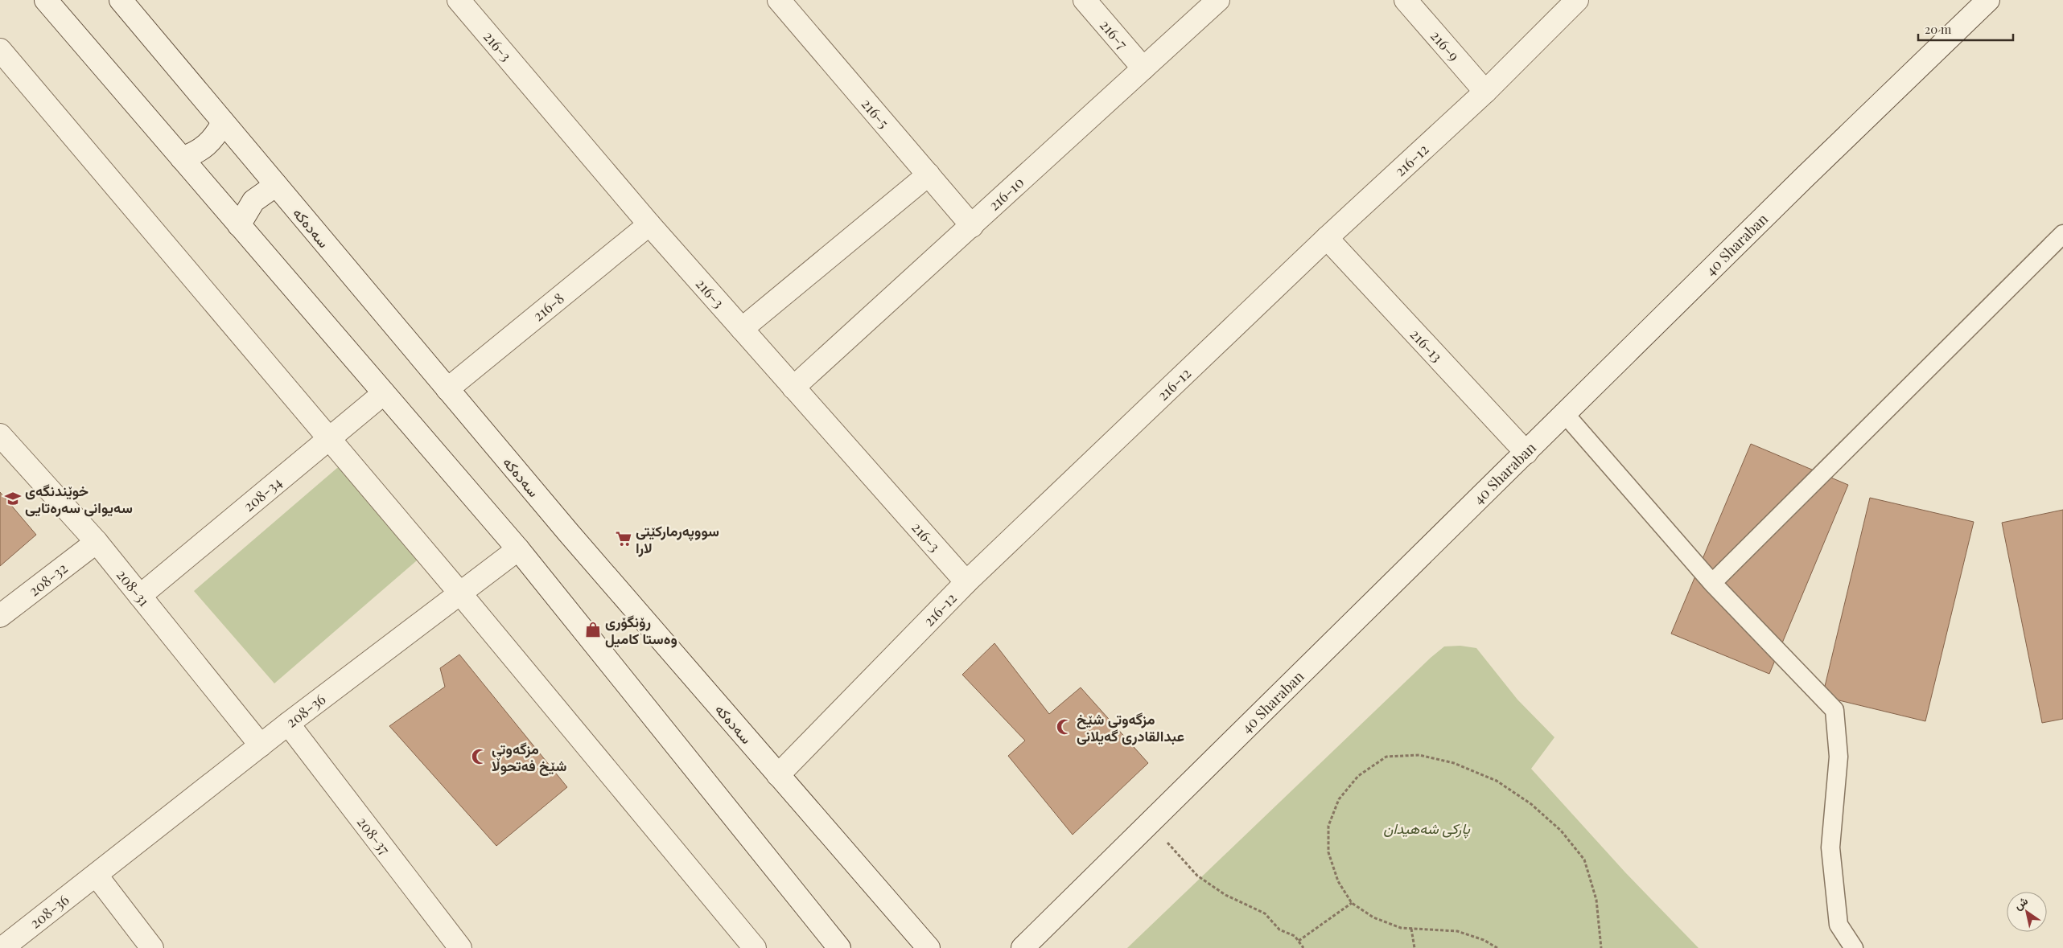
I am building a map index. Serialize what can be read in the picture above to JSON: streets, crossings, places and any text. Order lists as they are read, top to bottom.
{
  "streets": {
    "street": [
      "216-7",
      "216-3",
      "216-9",
      "216-5",
      "216-12",
      "216-10",
      "سەدەکە",
      "40 Sharaban",
      "216-8",
      "216-13",
      "208-34",
      "208-32",
      "208-31",
      "208-36",
      "208-37"
    ]
  },
  "crossings": [
    ["216-7", "216-10"],
    ["216-3", "216-12"],
    ["216-3", "216-10"],
    ["216-3", "216-8"],
    ["216-9", "216-12"],
    ["216-5", "216-10"],
    ["216-12", "سەدەکە"],
    ["216-12", "216-13"],
    ["سەدەکە", "216-8"],
    ["40 Sharaban", "216-13"],
    ["208-34", "208-31"],
    ["208-32", "208-31"],
    ["208-31", "208-36"],
    ["208-36", "208-37"]
  ],
  "parks": ["پارکی شەهیدان"],
  "places": {
    "school or university": ["خوێندنگەی سەیوانی سەرەتایی"],
    "supermarket": ["سووپەرمارکێتی لارا"],
    "shop": ["رۆنگۆری وەستا کامیل"],
    "mosque": ["مزگەوتی شێخ عبدالقادری گەیلانی", "مزگەوتی شێخ فەتحوڵا"]
  },
  "scale_bar": "20 m",
  "north": "top left"
}
